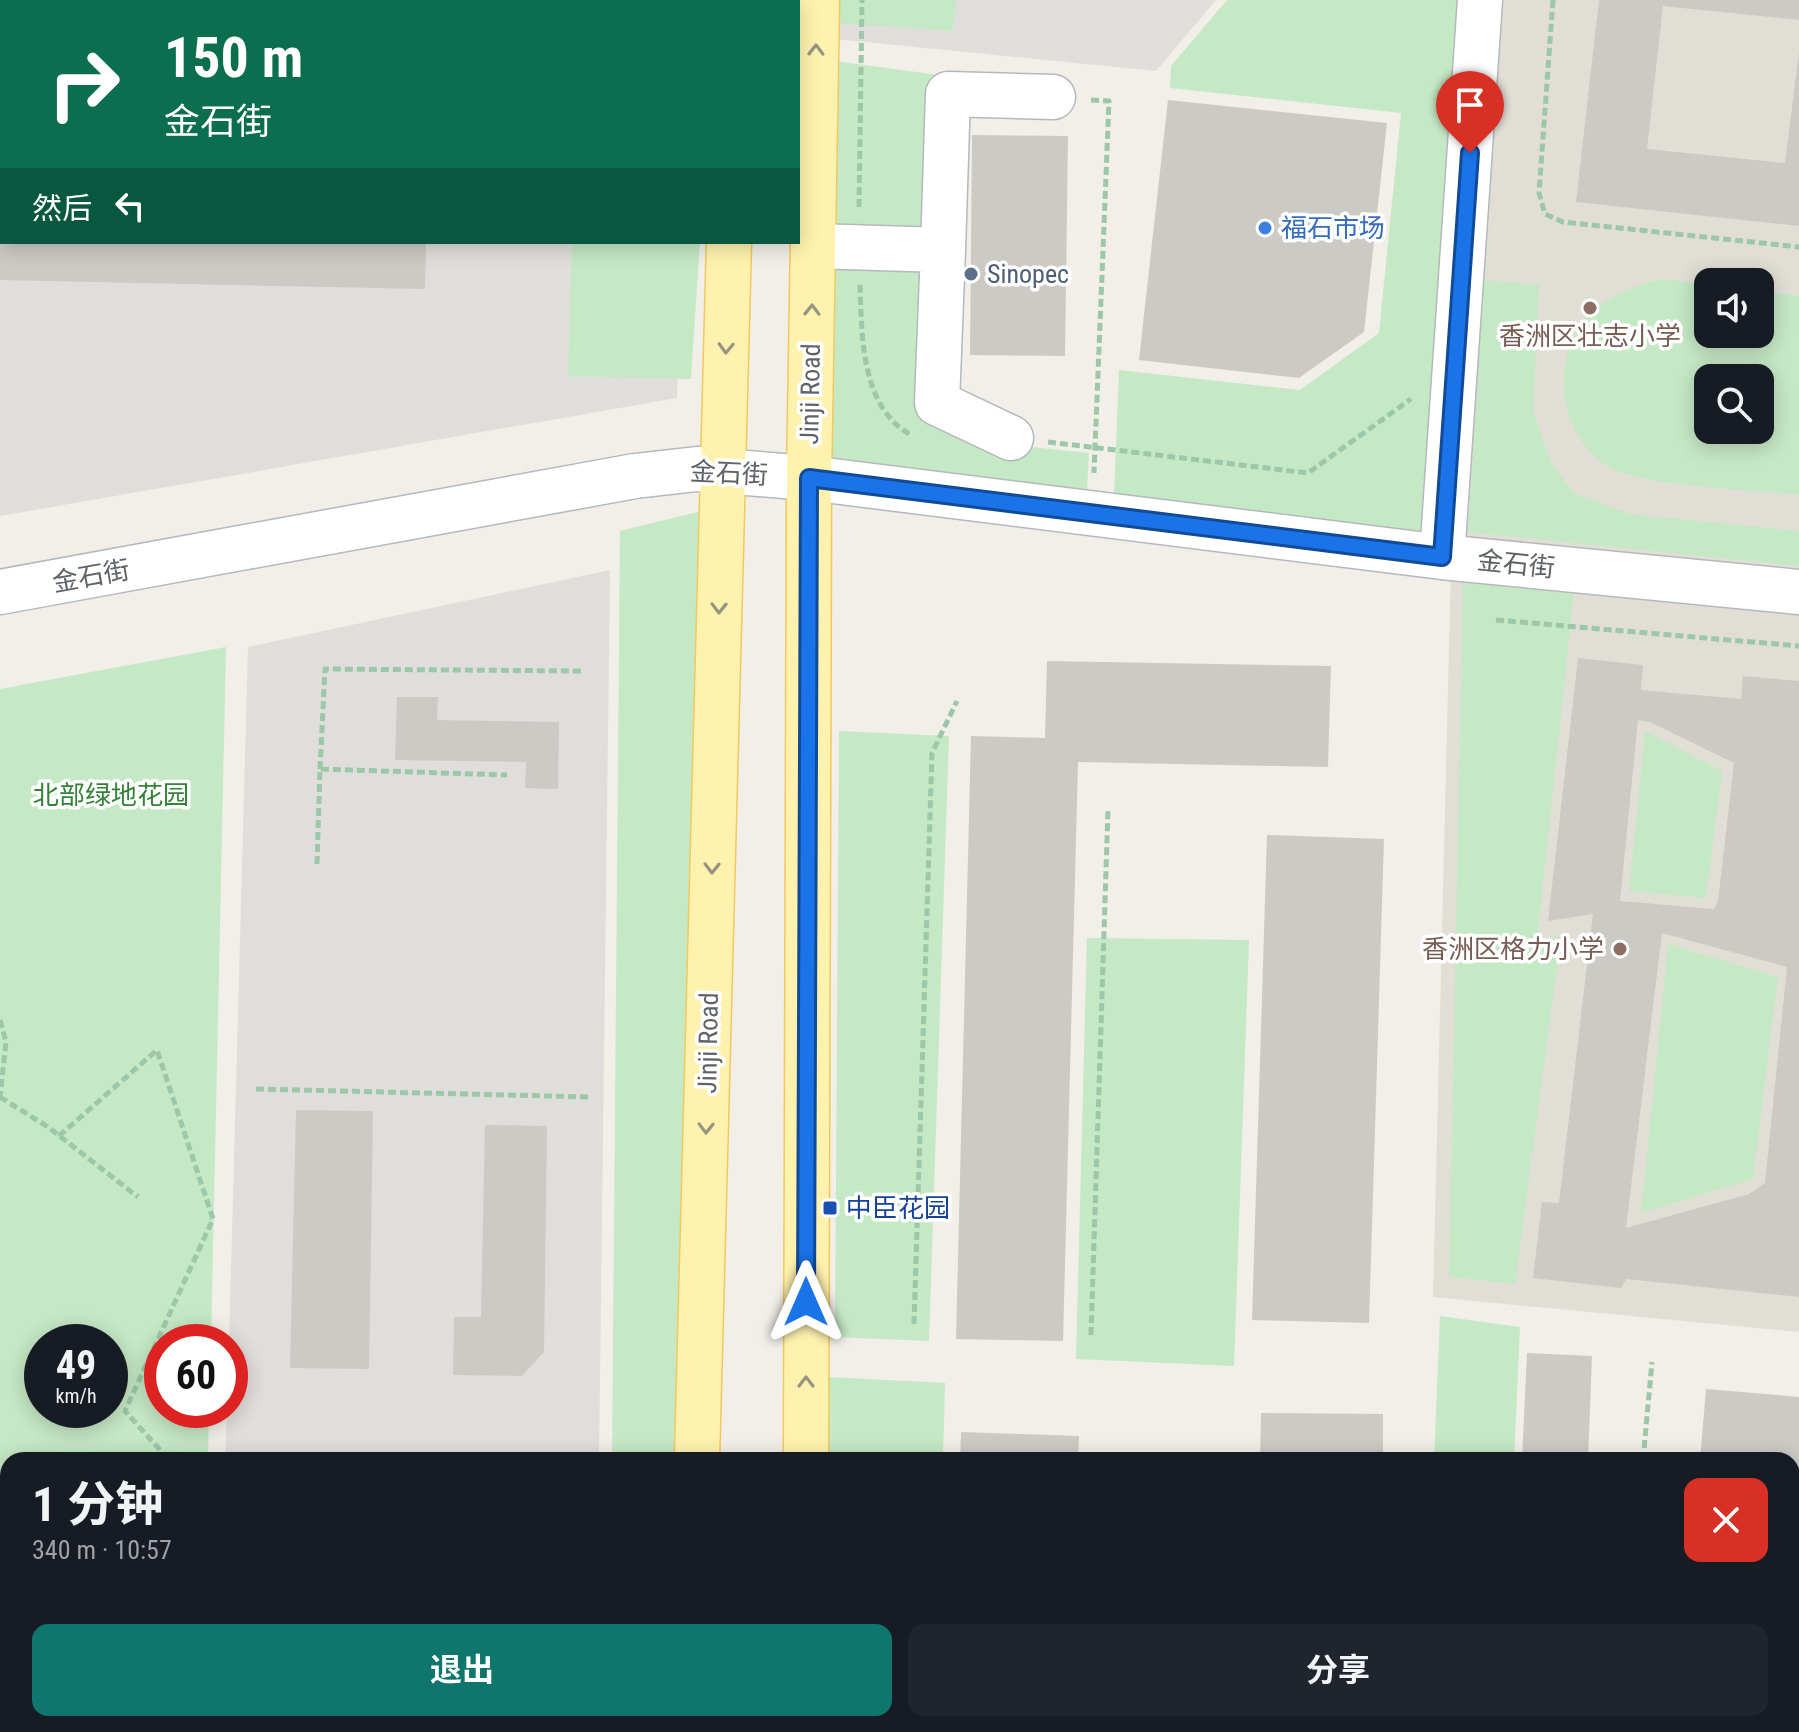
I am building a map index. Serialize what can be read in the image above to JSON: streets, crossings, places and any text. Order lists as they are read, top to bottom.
{
  "streets": {
    "main road": ["Jinji Road"],
    "street": ["金石街"]
  },
  "crossings": [
    ["Jinji Road", "金石街"]
  ],
  "parks": ["北部绿地花园"],
  "places": {
    "other": [
      "福石市场",
      "Sinopec",
      "香洲区壮志小学",
      "香洲区格力小学"
    ],
    "transit": ["中臣花园"]
  },
  "page": {
    "turn": ["150 m", "金石街"],
    "then": "然后",
    "speed": "49 km/h",
    "limit": "60",
    "heading": ["1 分钟", "340 m · 10:57"],
    "buttons": ["退出", "分享"]
  }
}
